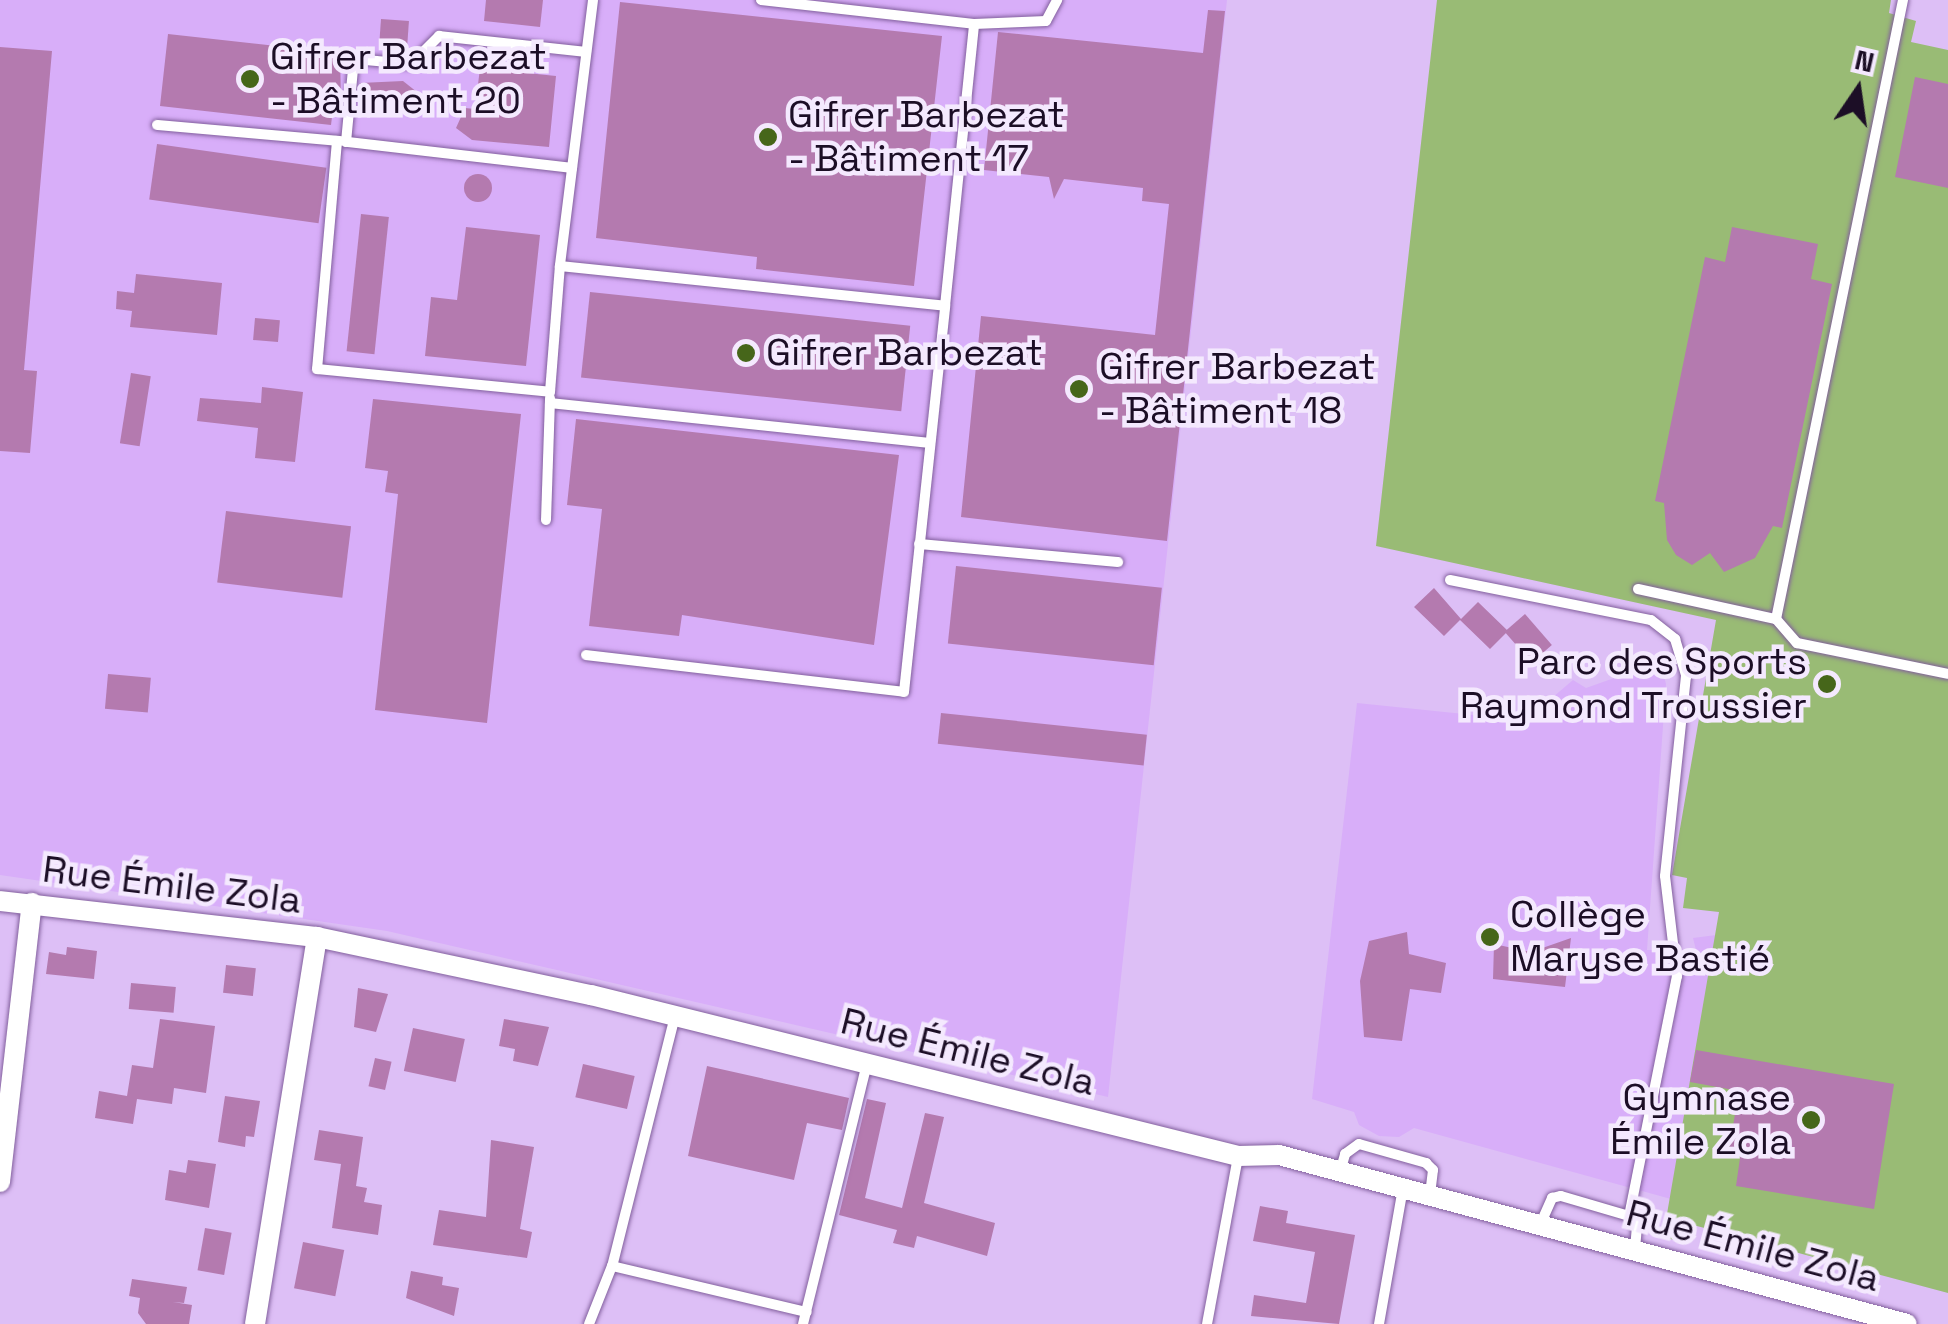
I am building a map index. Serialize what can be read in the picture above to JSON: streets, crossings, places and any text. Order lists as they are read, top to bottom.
{
  "streets": {
    "street": ["Rue Émile Zola"]
  },
  "places": [
    "Gifrer Barbezat - Bâtiment 20",
    "Gifrer Barbezat - Bâtiment 17",
    "Gifrer Barbezat",
    "Gifrer Barbezat - Bâtiment 18",
    "Parc des Sports Raymond Troussier",
    "Collège Maryse Bastié",
    "Gymnase Émile Zola"
  ],
  "north": "top"
}
